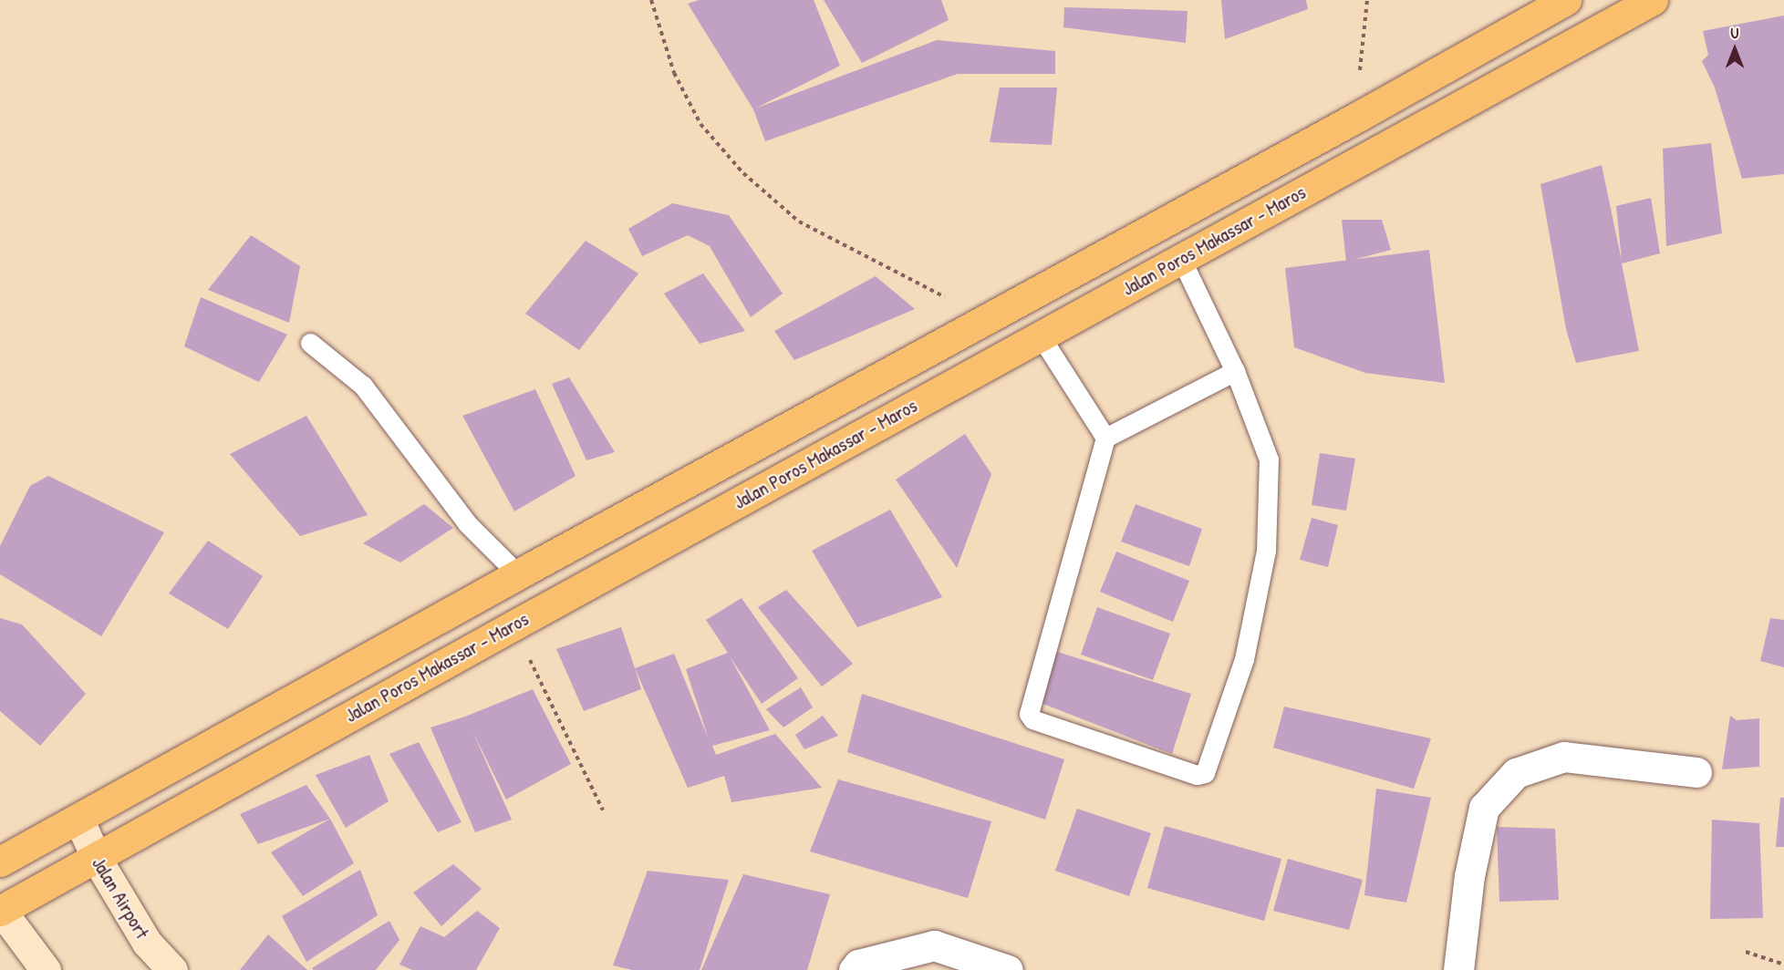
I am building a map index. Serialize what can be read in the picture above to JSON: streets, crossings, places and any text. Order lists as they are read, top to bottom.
{
  "streets": {
    "highway": ["Jalan Poros Makassar - Maros"],
    "street": ["Jalan Airport"]
  },
  "crossings": [
    ["Jalan Poros Makassar - Maros", "Jalan Airport"]
  ],
  "north": "top"
}
